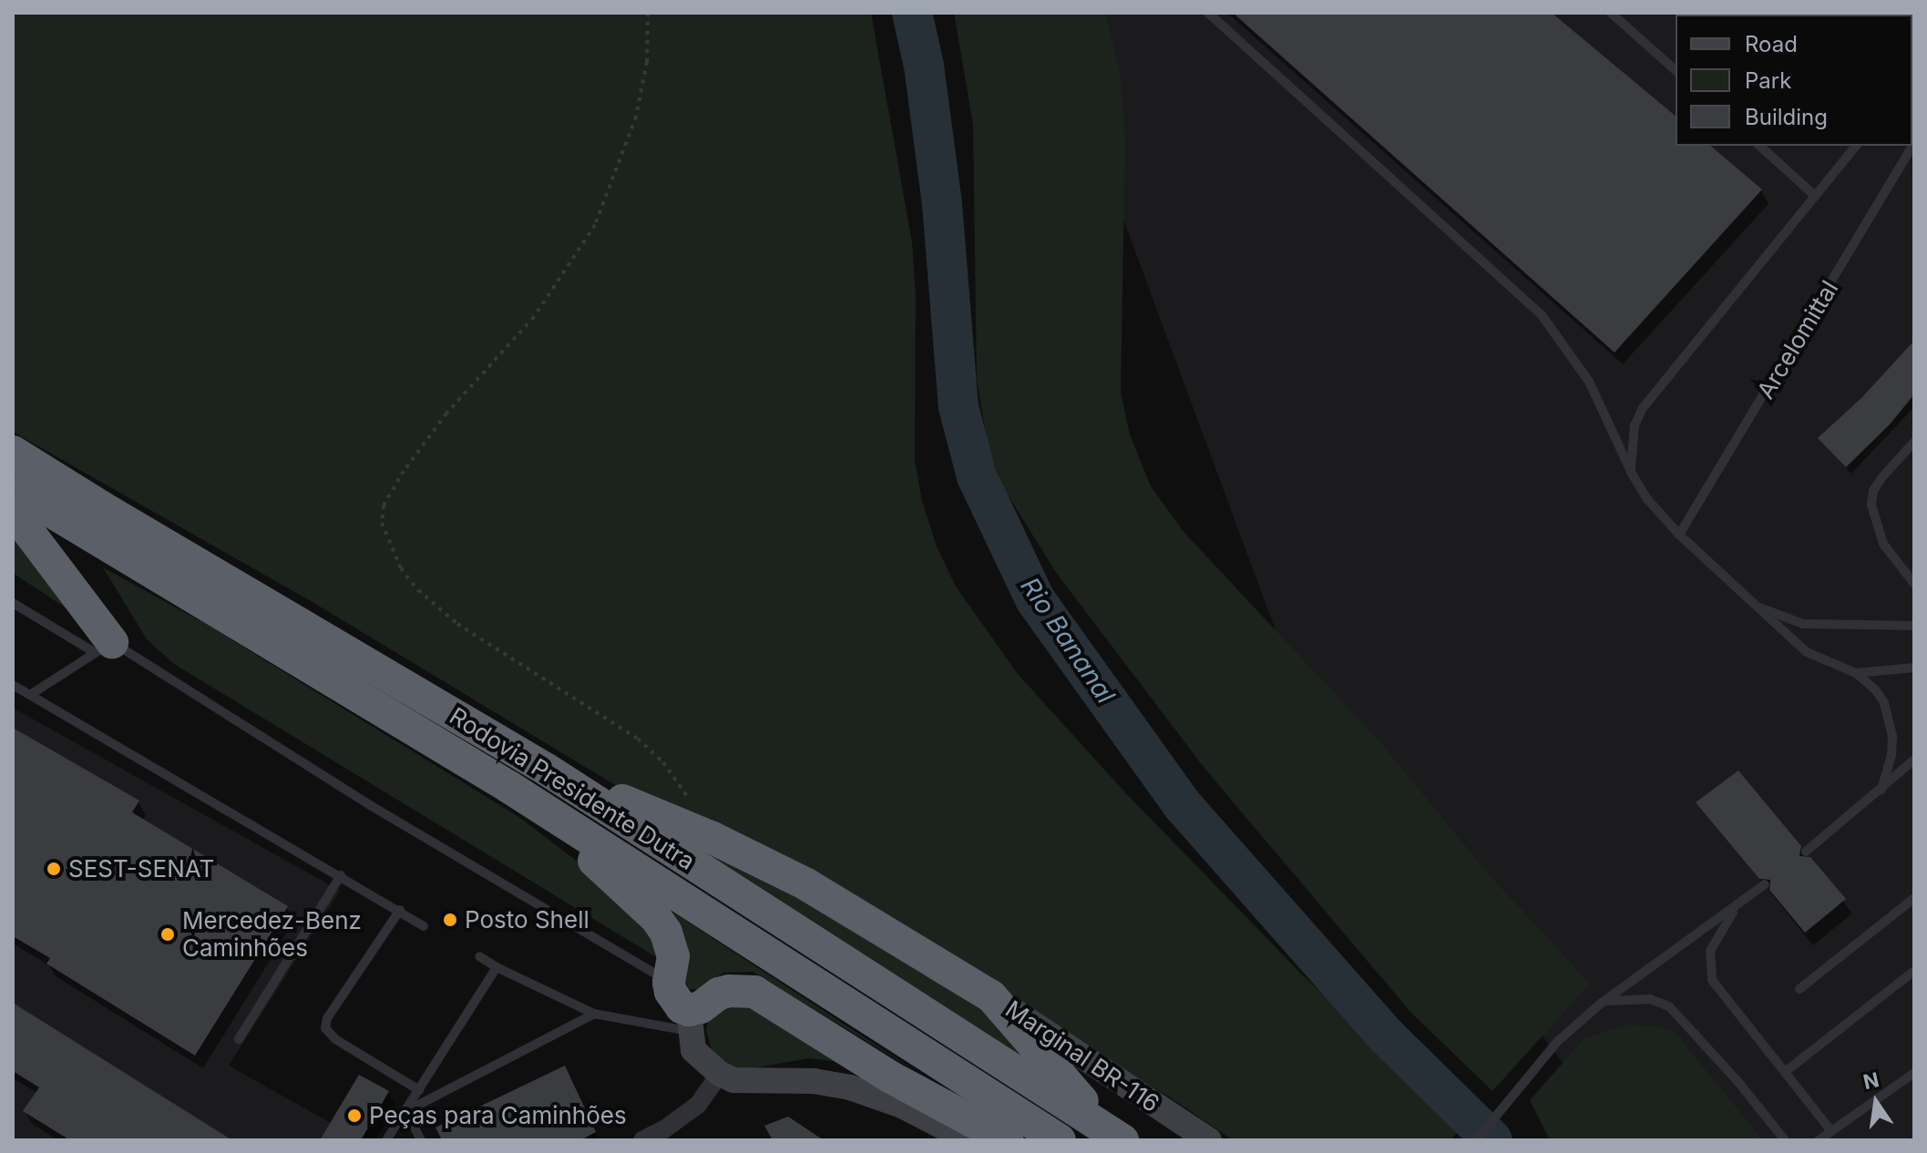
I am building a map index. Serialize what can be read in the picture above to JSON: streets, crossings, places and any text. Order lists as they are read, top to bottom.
{
  "streets": {
    "highway": ["Rodovia Presidente Dutra"],
    "main road": ["Marginal BR-116"],
    "lane": ["Arcelomittal"]
  },
  "water": ["Rio Bananal"],
  "places": [
    "SEST-SENAT",
    "Posto Shell",
    "Mercedez-Benz Caminhões",
    "Peças para Caminhões"
  ],
  "legend": ["Road", "Park", "Building"],
  "north": "top"
}
